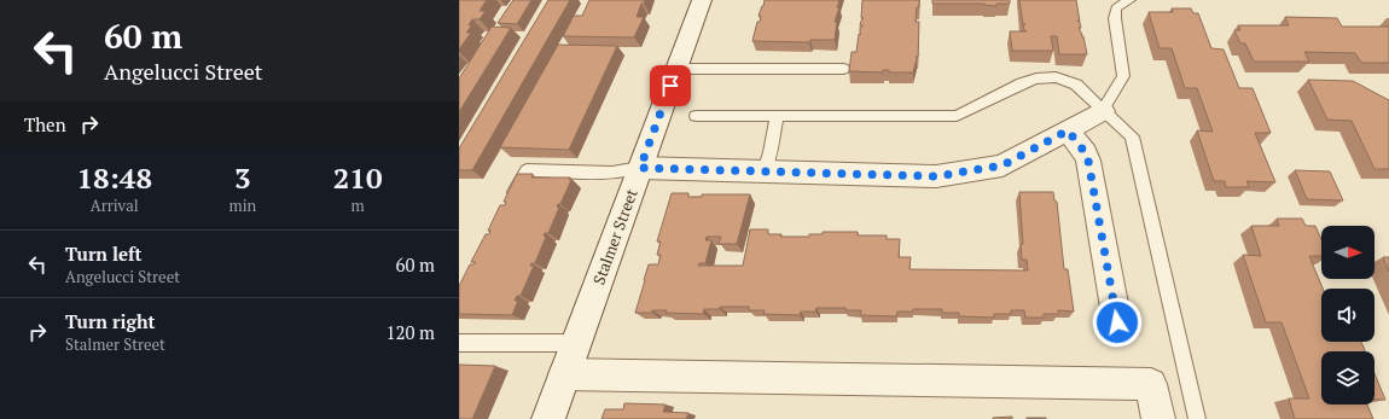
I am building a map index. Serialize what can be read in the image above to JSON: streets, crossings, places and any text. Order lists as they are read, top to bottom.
{
  "streets": {
    "street": ["Stalmer Street"]
  },
  "north": "right",
  "page": {
    "turn": ["60 m", "Angelucci Street"],
    "then": "Then",
    "eta": [
      "18:48",
      "Arrival",
      "3",
      "min",
      "210",
      "m"
    ],
    "list": [
      {
        "name": "Turn left",
        "note": "Angelucci Street",
        "value": "60 m"
      },
      {
        "name": "Turn right",
        "note": "Stalmer Street",
        "value": "120 m"
      }
    ]
  }
}
